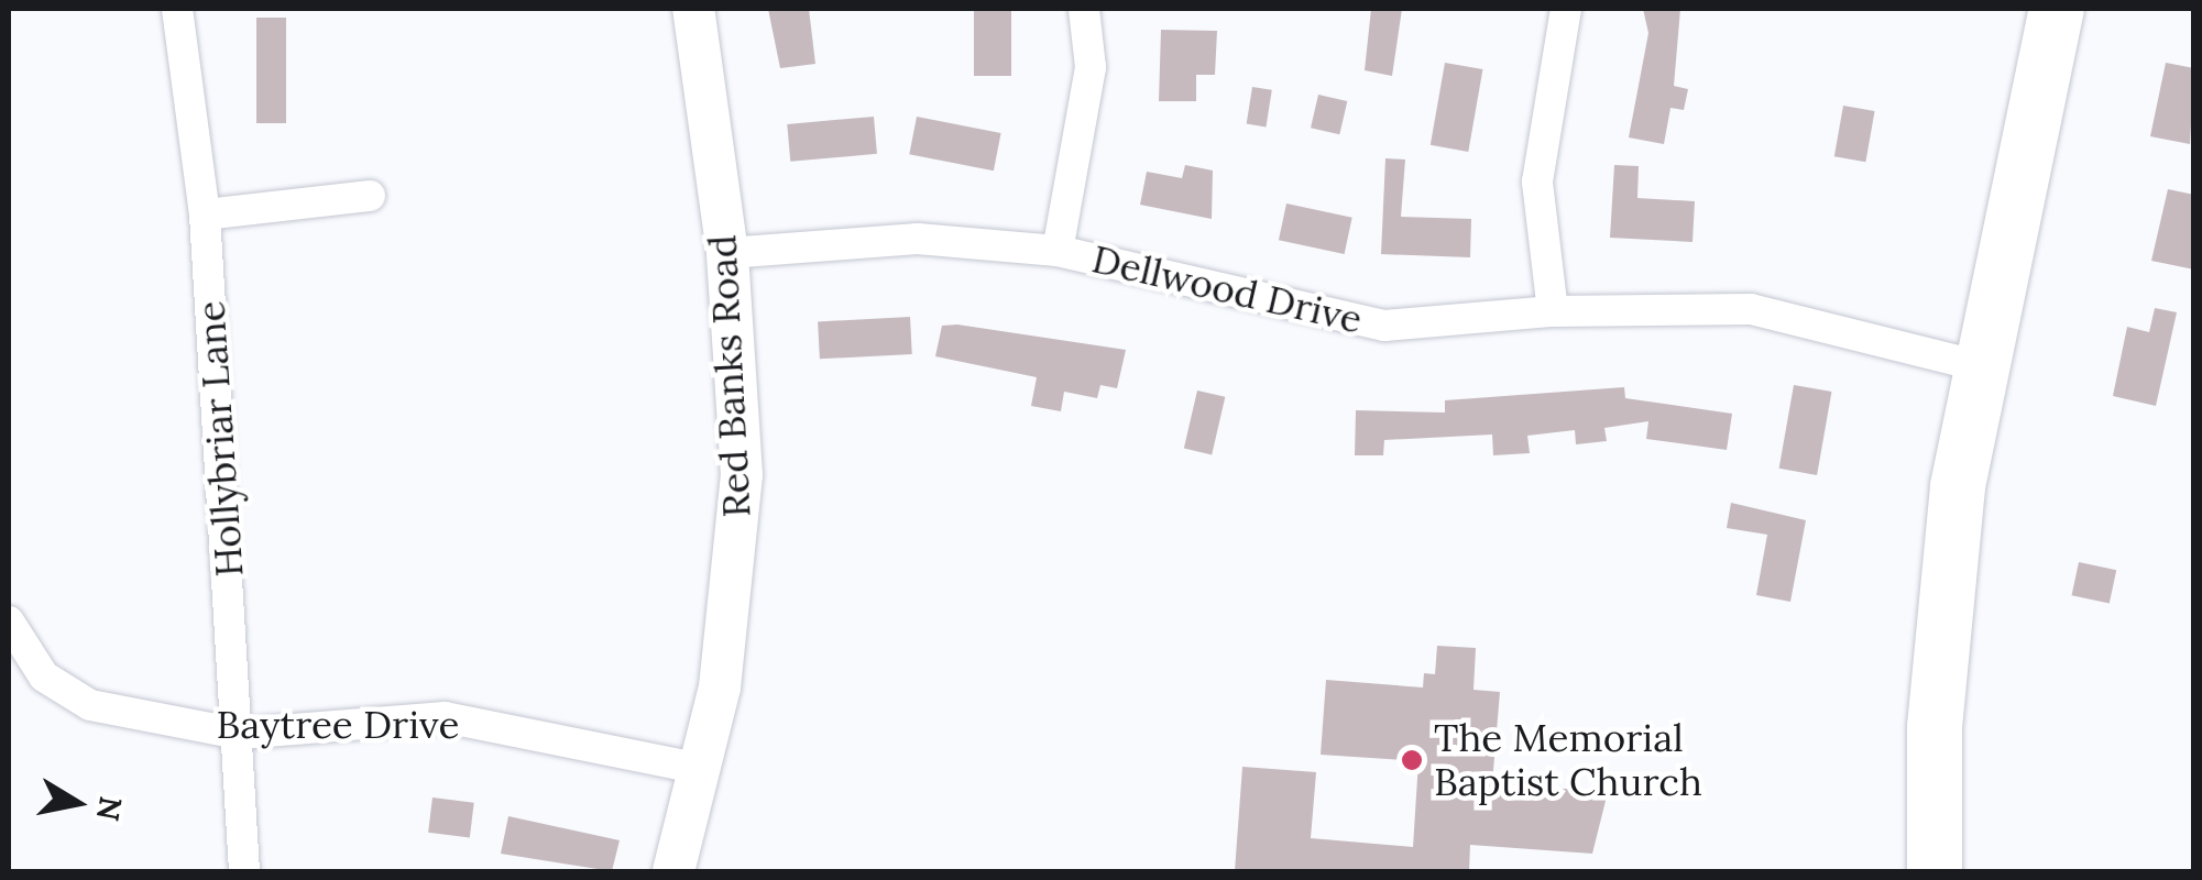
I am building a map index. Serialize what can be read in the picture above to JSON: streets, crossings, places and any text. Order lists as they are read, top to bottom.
{
  "streets": {
    "street": [
      "Dellwood Drive",
      "Red Banks Road",
      "Hollybriar Lane",
      "Baytree Drive"
    ]
  },
  "crossings": [
    ["Dellwood Drive", "Red Banks Road"],
    ["Red Banks Road", "Baytree Drive"],
    ["Hollybriar Lane", "Baytree Drive"]
  ],
  "places": ["The Memorial Baptist Church"],
  "north": "right"
}
